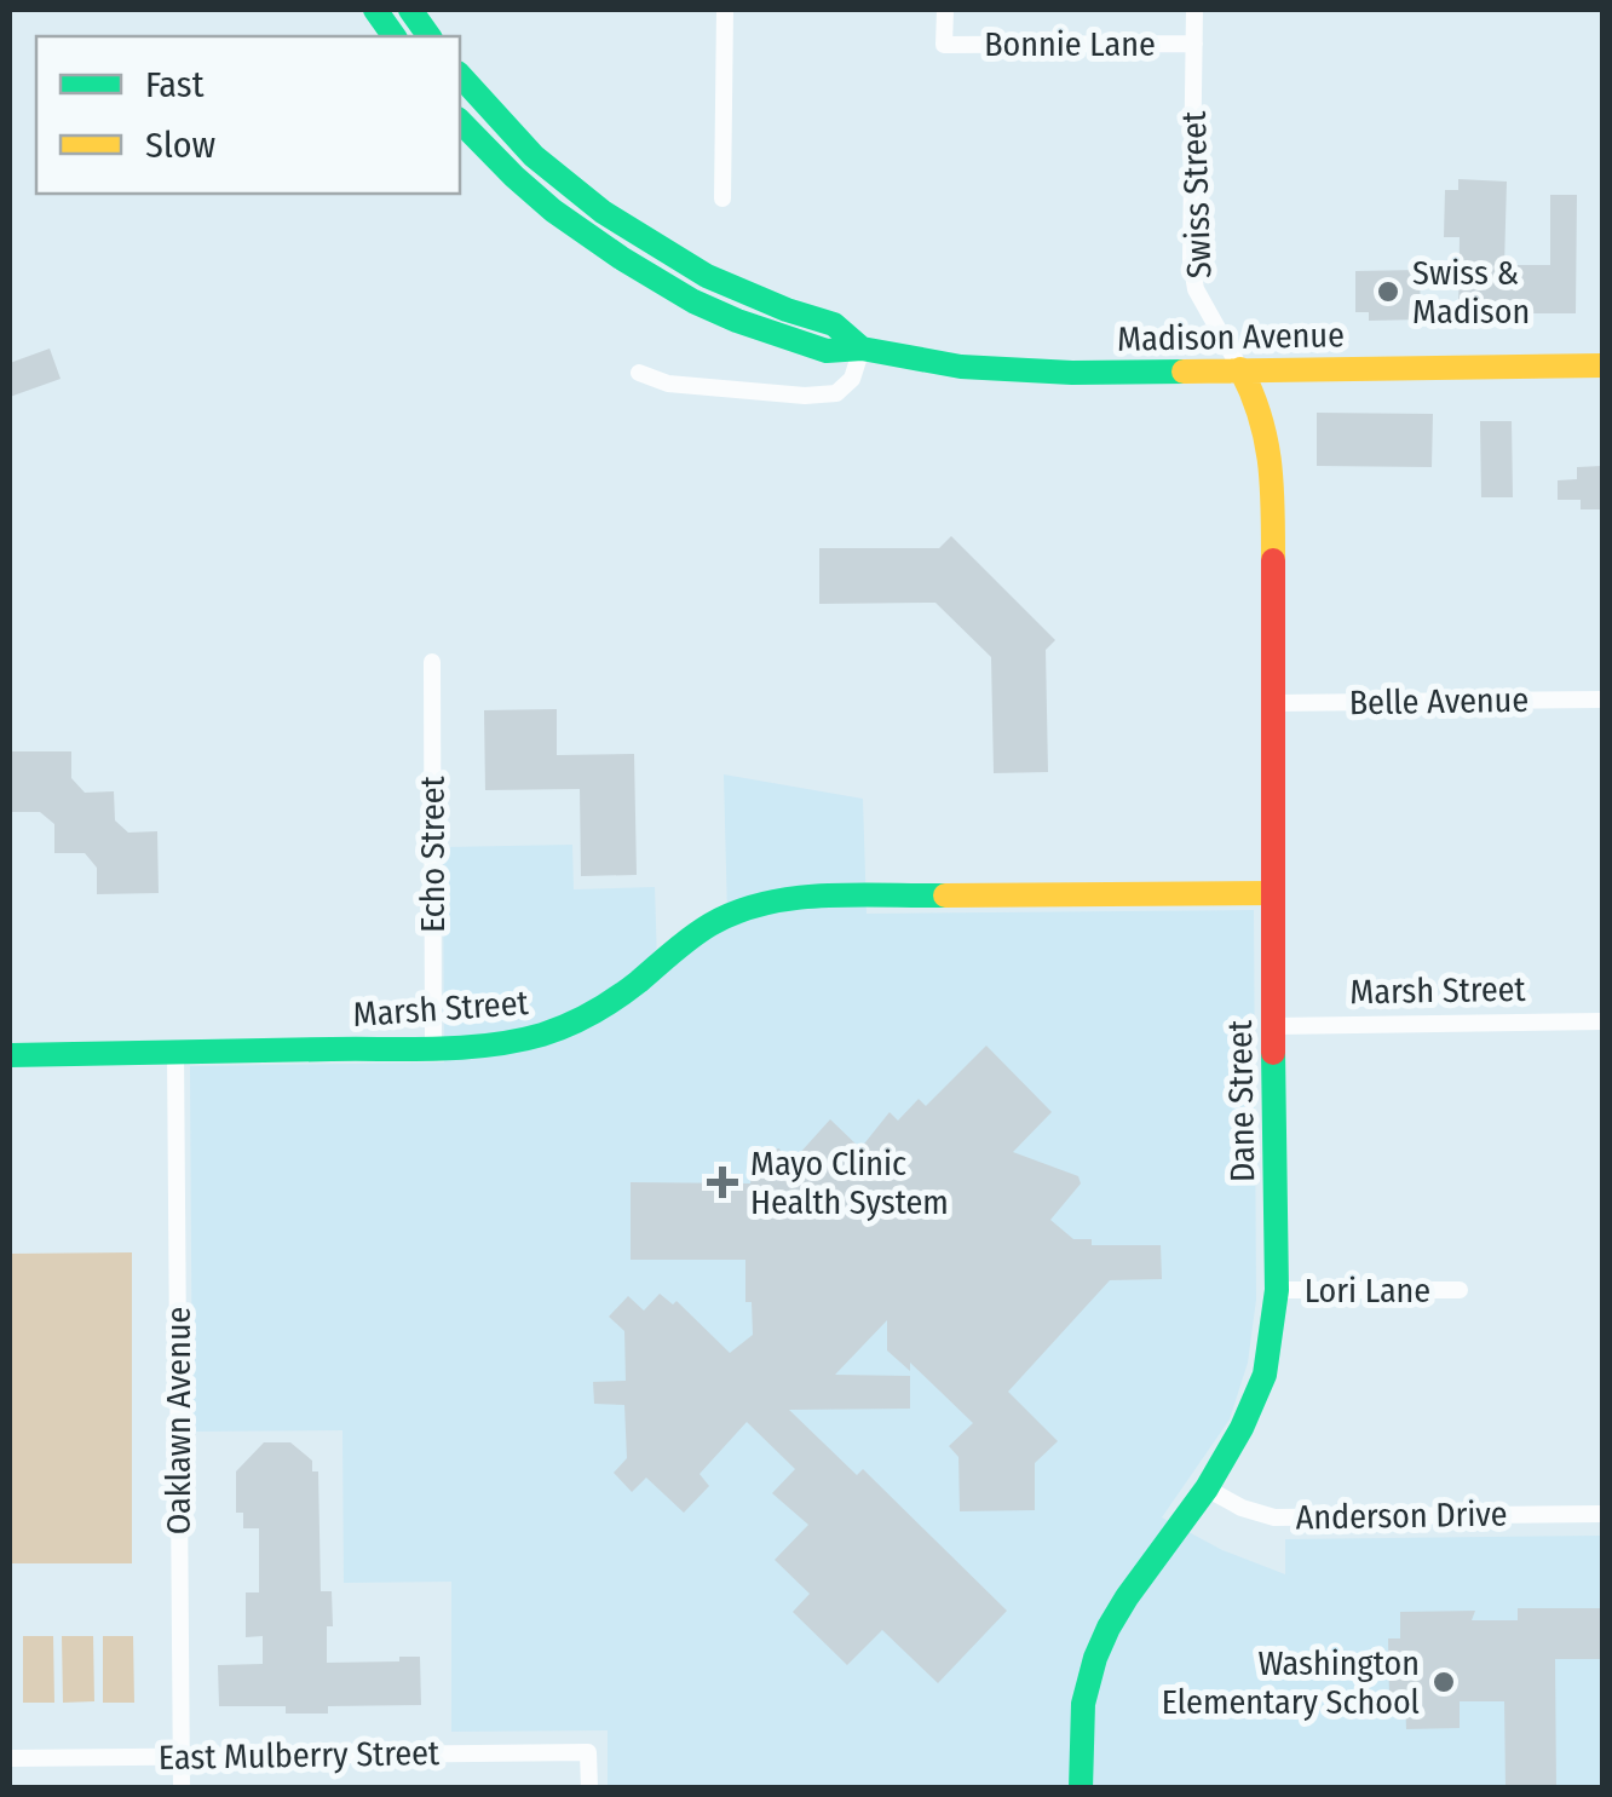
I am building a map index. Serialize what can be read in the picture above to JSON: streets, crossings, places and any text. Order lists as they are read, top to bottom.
{
  "streets": {
    "street": [
      "Bonnie Lane",
      "Swiss Street",
      "Madison Avenue",
      "Belle Avenue",
      "Echo Street",
      "Marsh Street",
      "Dane Street",
      "Lori Lane",
      "Oaklawn Avenue",
      "Anderson Drive",
      "East Mulberry Street"
    ]
  },
  "crossings": [
    ["Bonnie Lane", "Swiss Street"],
    ["Swiss Street", "Madison Avenue"],
    ["Swiss Street", "Dane Street"],
    ["Madison Avenue", "Dane Street"],
    ["Belle Avenue", "Dane Street"],
    ["Echo Street", "Marsh Street"],
    ["Marsh Street", "Dane Street"],
    ["Marsh Street", "Oaklawn Avenue"],
    ["Dane Street", "Lori Lane"],
    ["Dane Street", "Anderson Drive"],
    ["Oaklawn Avenue", "East Mulberry Street"]
  ],
  "places": {
    "other": ["Swiss & Madison", "Washington Elementary School"],
    "health": ["Mayo Clinic Health System"]
  },
  "legend": ["Fast", "Slow"]
}
